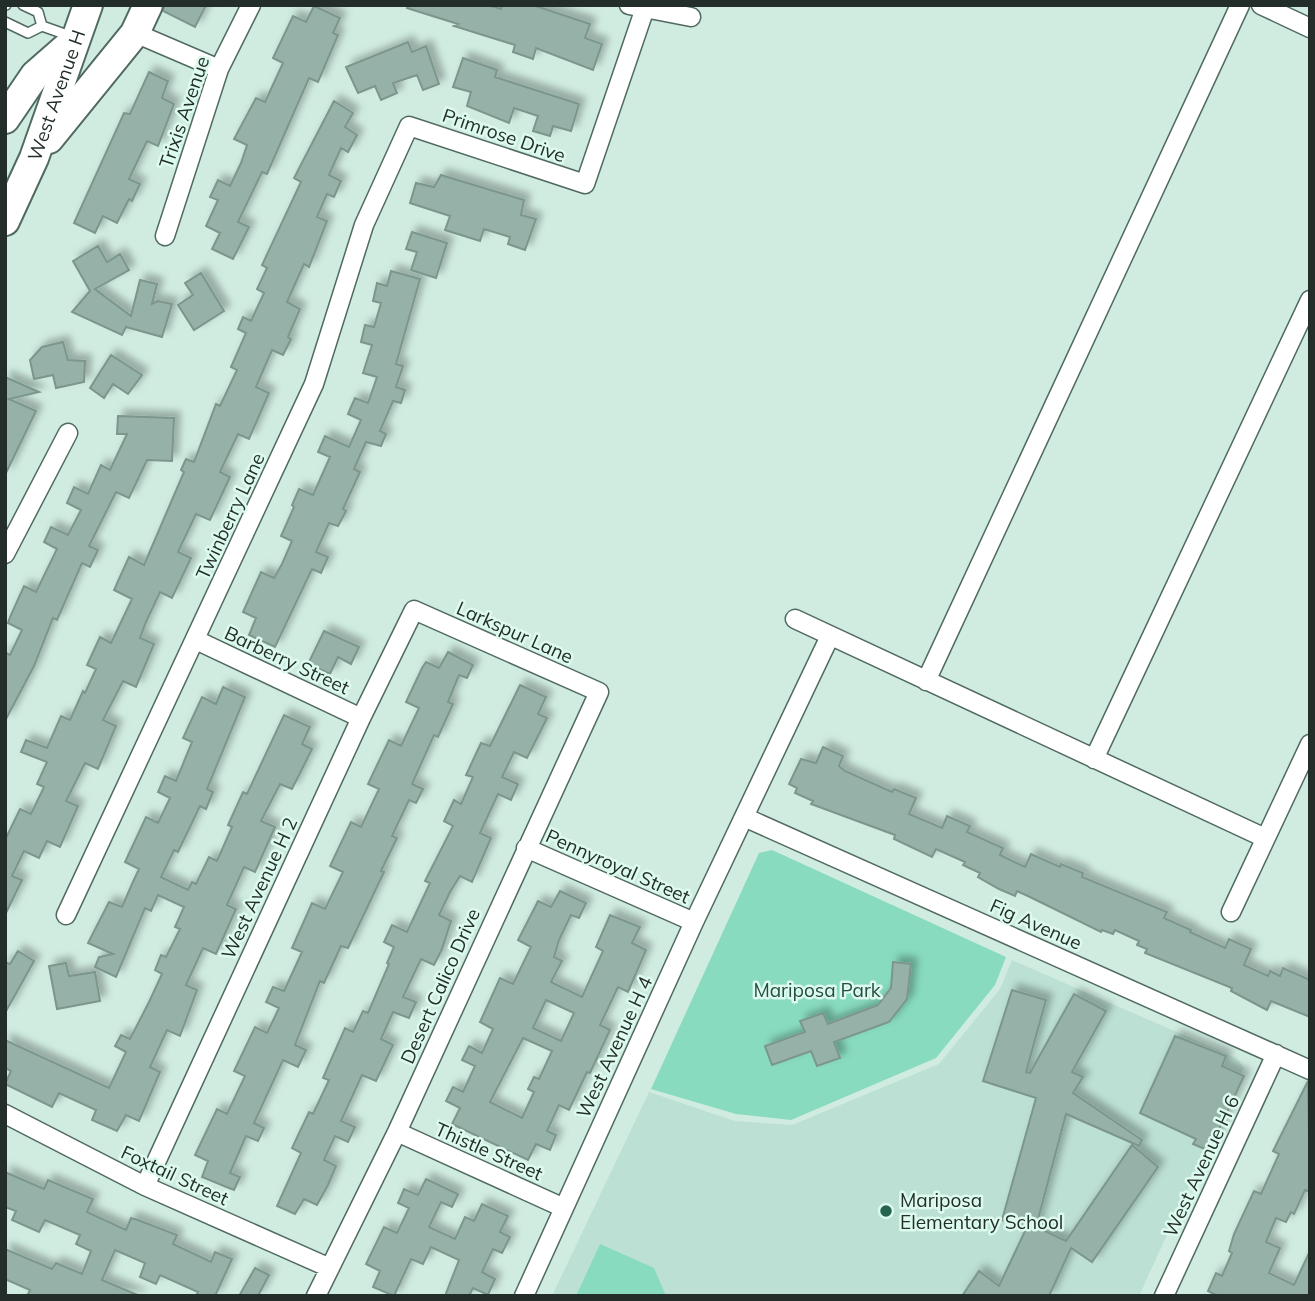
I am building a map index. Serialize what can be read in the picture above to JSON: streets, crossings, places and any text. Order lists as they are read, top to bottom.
{
  "streets": {
    "main road": ["West Avenue H"],
    "street": [
      "Trixis Avenue",
      "Primrose Drive",
      "Twinberry Lane",
      "Larkspur Lane",
      "Barberry Street",
      "Pennyroyal Street",
      "West Avenue H 2",
      "Fig Avenue",
      "Desert Calico Drive",
      "West Avenue H 4",
      "Thistle Street",
      "West Avenue H 6",
      "Foxtail Street"
    ]
  },
  "crossings": [
    ["Primrose Drive", "Twinberry Lane"],
    ["Twinberry Lane", "Barberry Street"],
    ["Larkspur Lane", "West Avenue H 2"],
    ["Larkspur Lane", "Desert Calico Drive"],
    ["Barberry Street", "West Avenue H 2"],
    ["Pennyroyal Street", "Desert Calico Drive"],
    ["Pennyroyal Street", "West Avenue H 4"],
    ["West Avenue H 2", "Foxtail Street"],
    ["Fig Avenue", "West Avenue H 4"],
    ["Fig Avenue", "West Avenue H 6"],
    ["Desert Calico Drive", "Thistle Street"],
    ["Desert Calico Drive", "Foxtail Street"],
    ["West Avenue H 4", "Thistle Street"]
  ],
  "parks": ["Mariposa Park"],
  "places": ["Mariposa Elementary School"]
}
